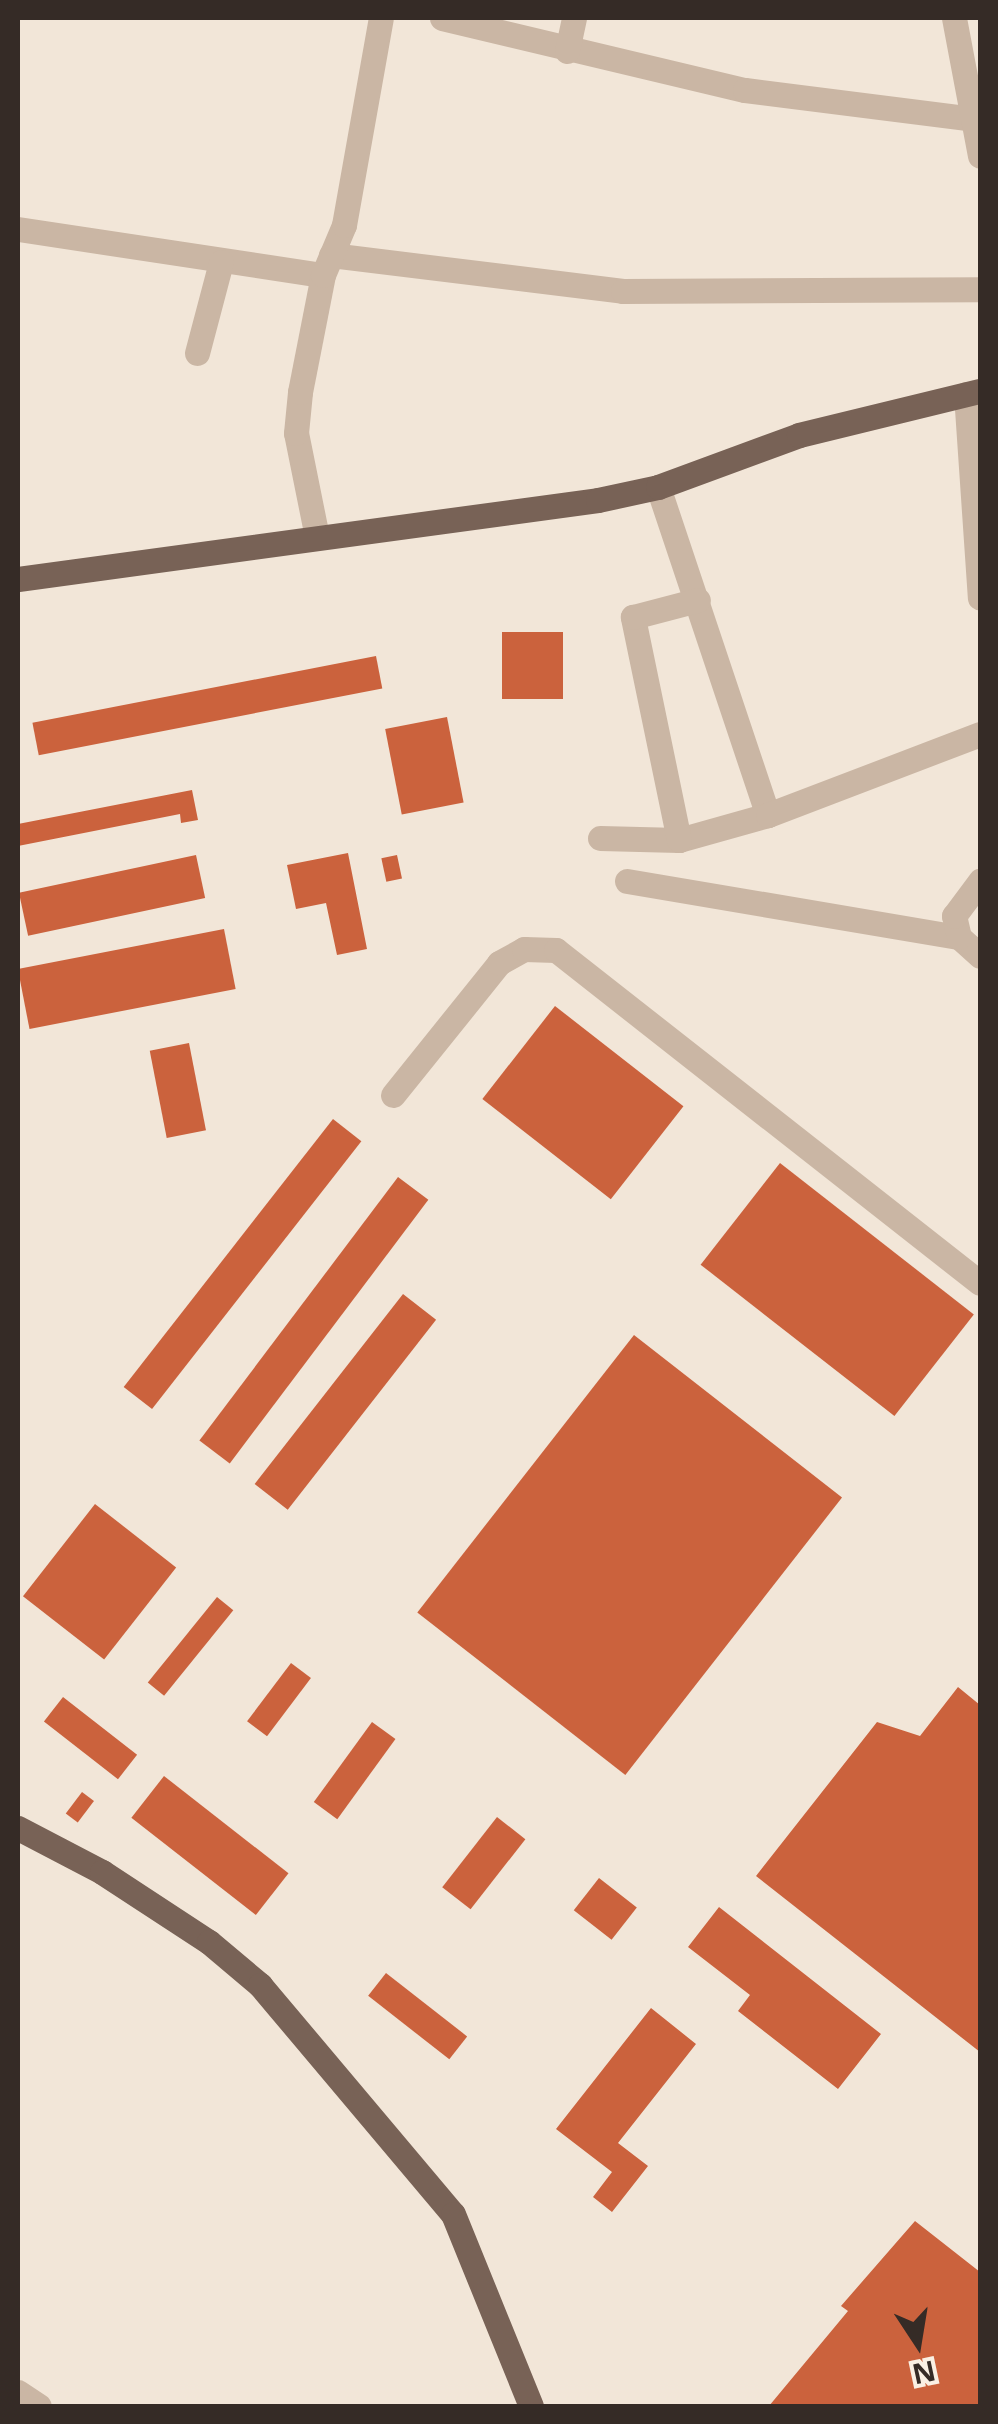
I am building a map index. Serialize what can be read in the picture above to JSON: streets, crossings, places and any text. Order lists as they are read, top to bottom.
{
  "north": "bottom"
}
